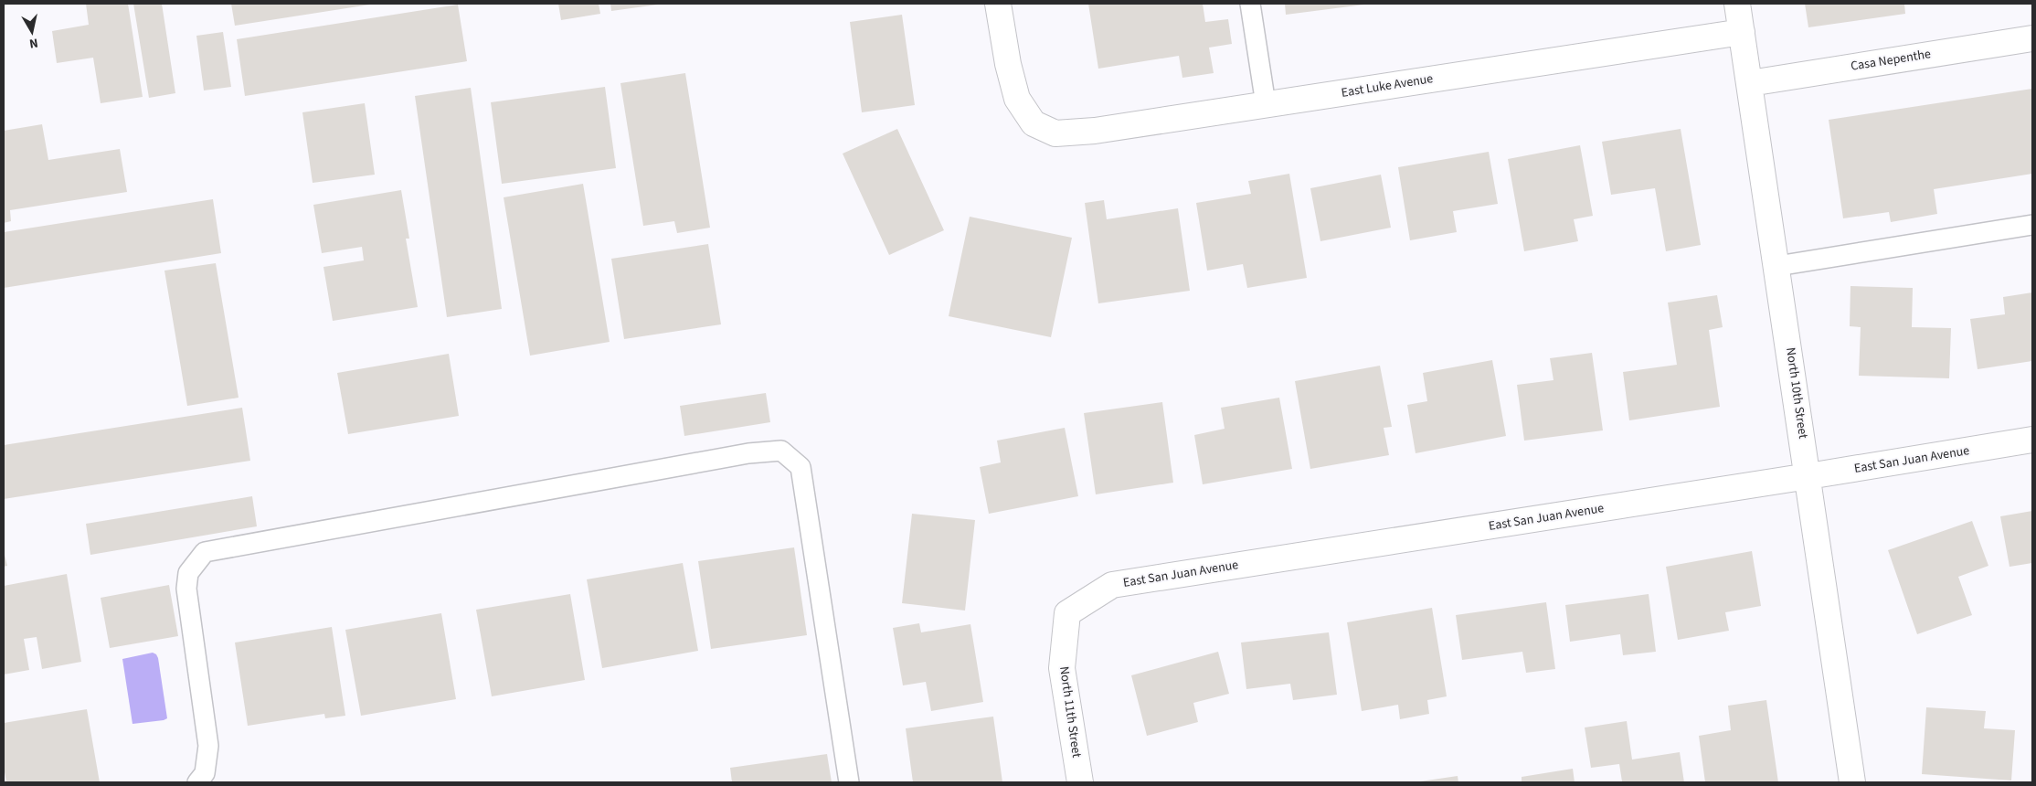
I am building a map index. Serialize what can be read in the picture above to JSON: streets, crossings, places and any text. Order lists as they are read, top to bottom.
{
  "streets": {
    "street": [
      "Casa Nepenthe",
      "East Luke Avenue",
      "North 10th Street",
      "East San Juan Avenue",
      "North 11th Street"
    ]
  },
  "crossings": [
    ["Casa Nepenthe", "North 10th Street"],
    ["East Luke Avenue", "North 10th Street"],
    ["North 10th Street", "East San Juan Avenue"],
    ["East San Juan Avenue", "North 11th Street"]
  ],
  "north": "bottom"
}
